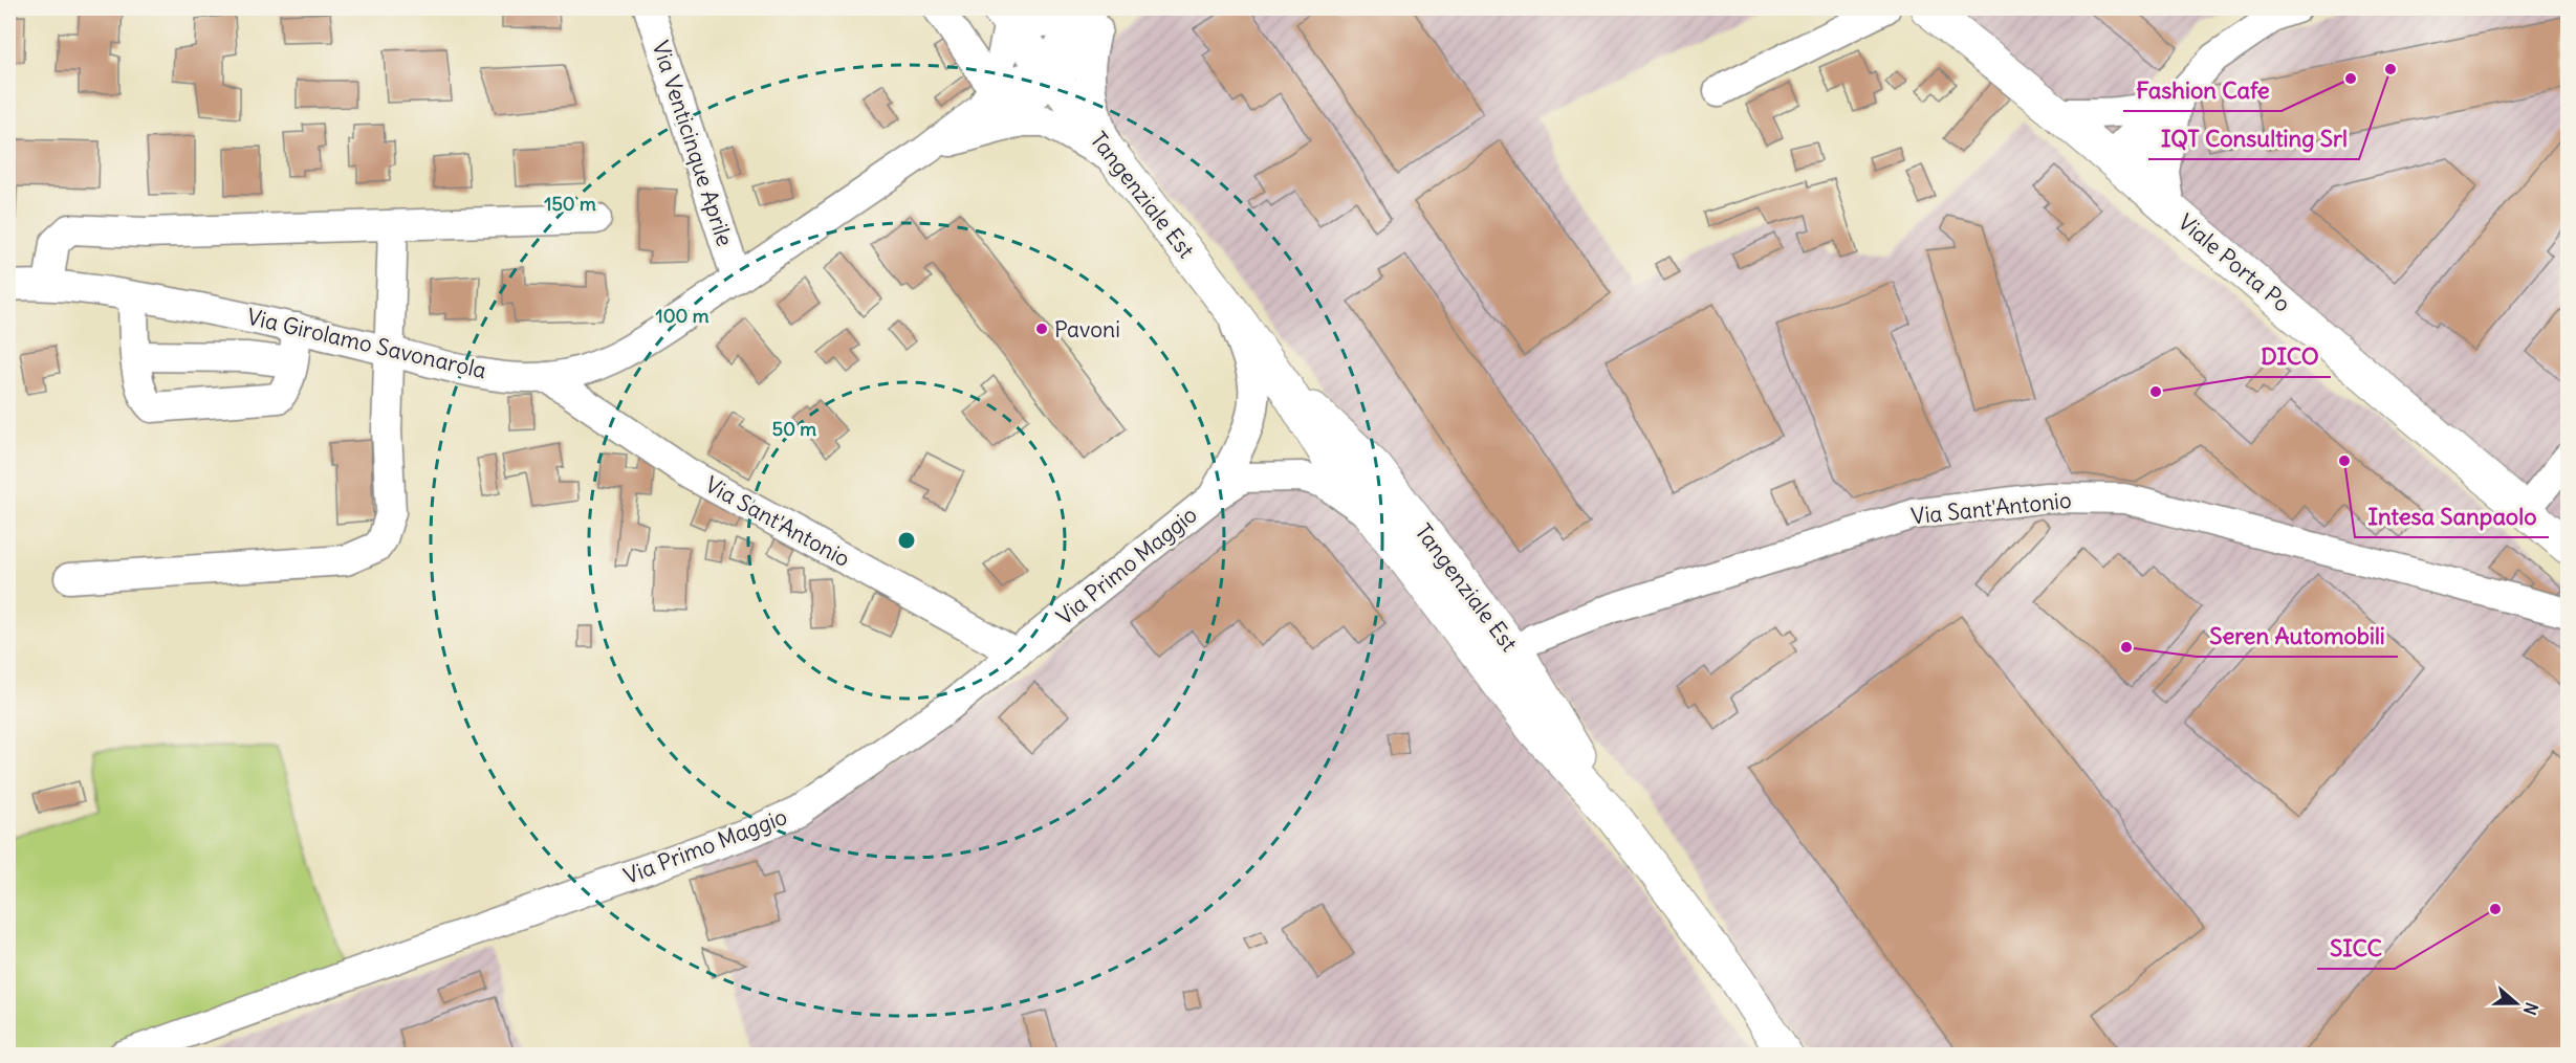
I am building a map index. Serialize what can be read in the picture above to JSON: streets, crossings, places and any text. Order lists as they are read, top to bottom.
{
  "streets": {
    "main road": ["Tangenziale Est", "Viale Porta Po"],
    "street": [
      "Via Venticinque Aprile",
      "Via Girolamo Savonarola",
      "Via Sant'Antonio",
      "Via Primo Maggio"
    ]
  },
  "crossings": [
    ["Via Venticinque Aprile", "Via Girolamo Savonarola"],
    ["Tangenziale Est", "Via Girolamo Savonarola"],
    ["Tangenziale Est", "Via Primo Maggio"],
    ["Via Girolamo Savonarola", "Via Sant'Antonio"],
    ["Via Sant'Antonio", "Via Primo Maggio"]
  ],
  "places": [
    "IQT Consulting Srl",
    "Fashion Cafe",
    "Pavoni",
    "DICO",
    "Intesa Sanpaolo",
    "Seren Automobili",
    "SICC"
  ],
  "north": "right",
  "rings": ["150 m", "100 m", "50 m"]
}
